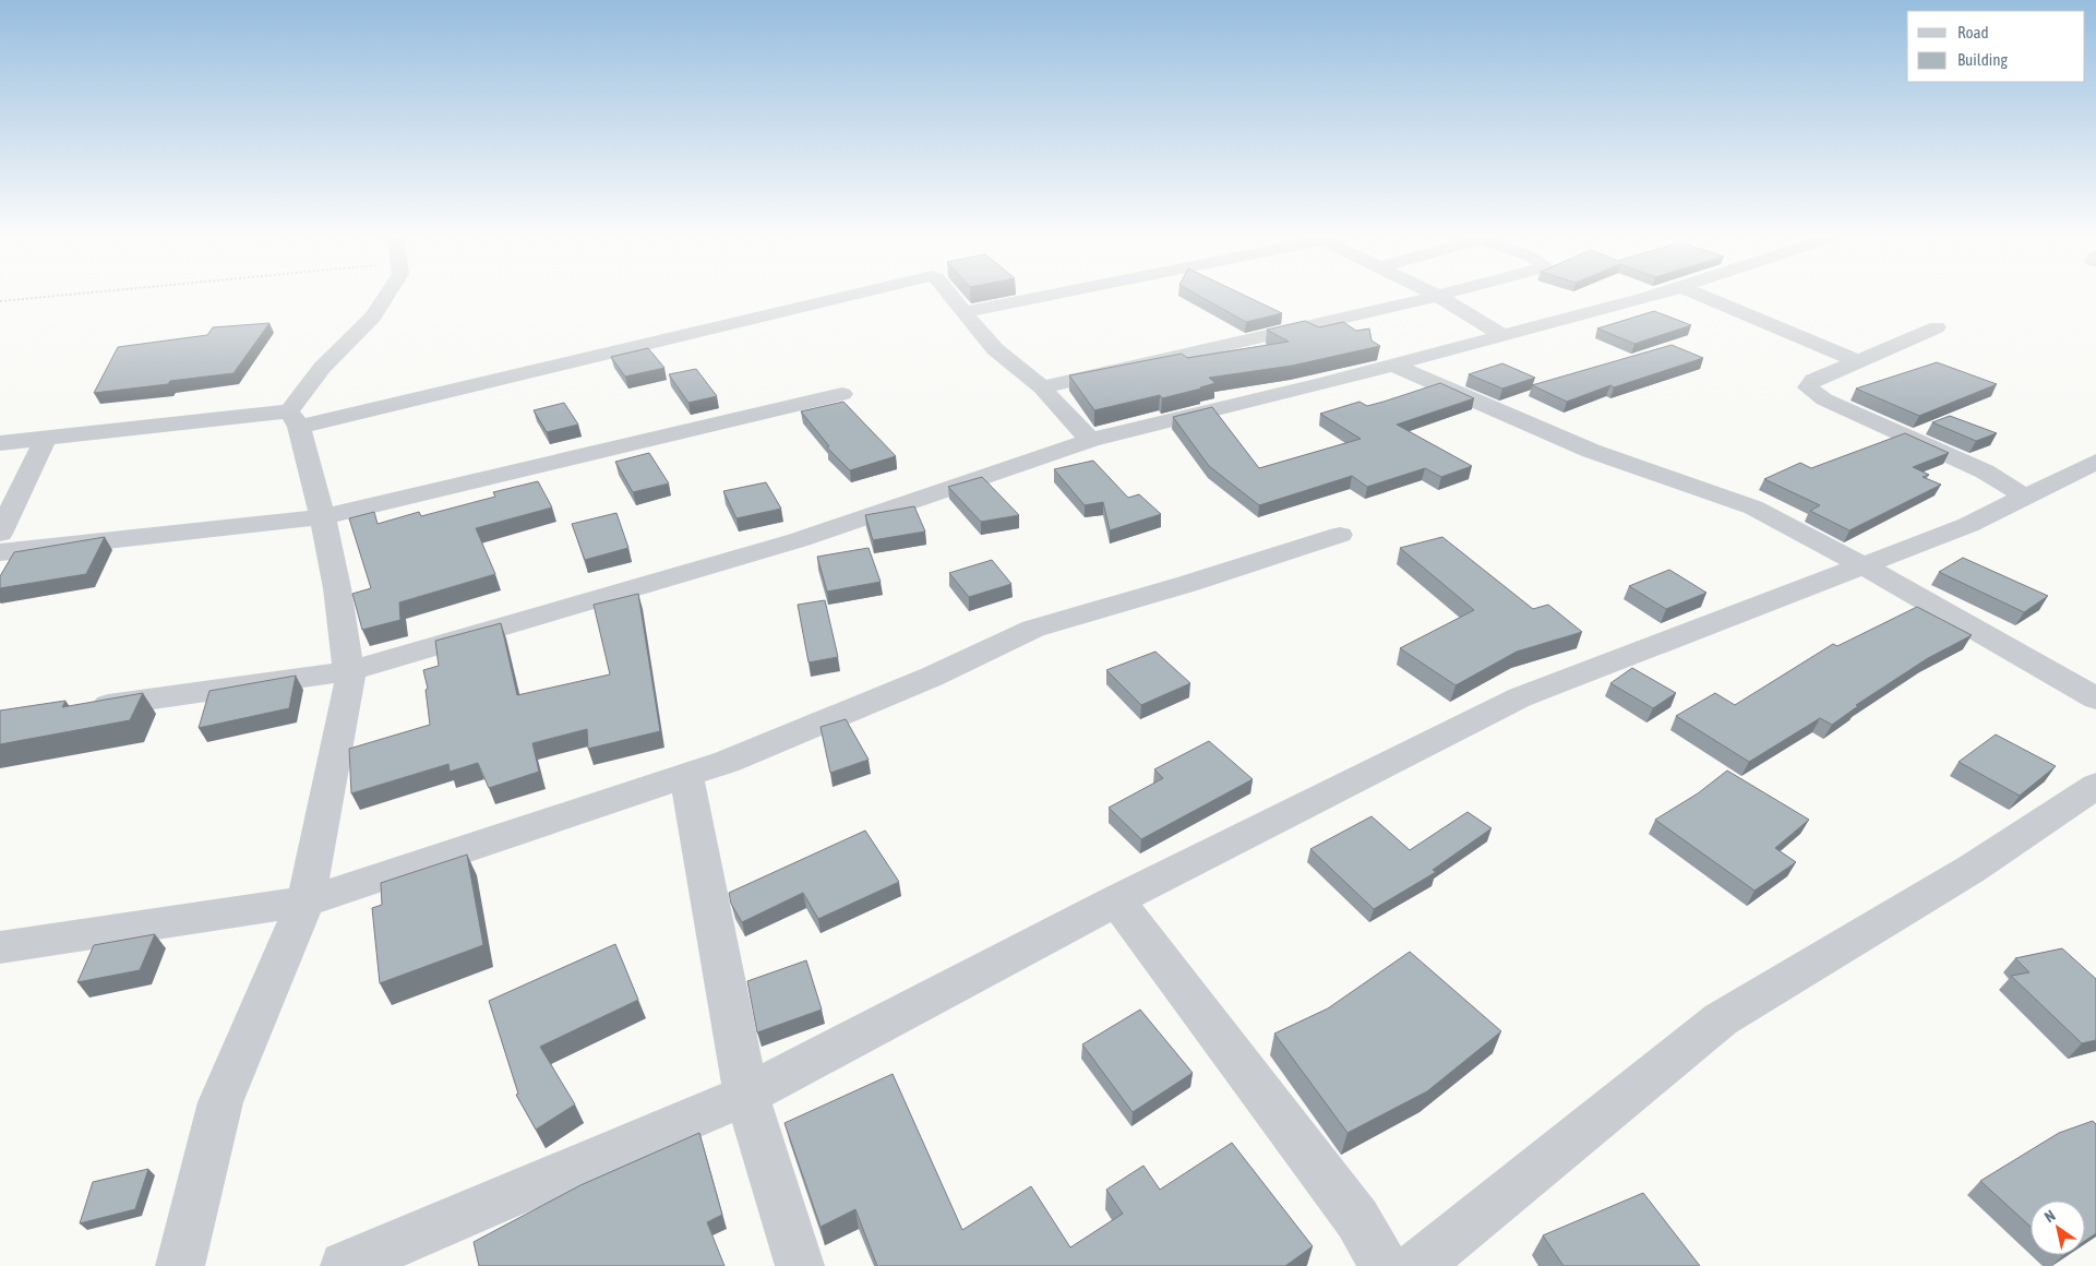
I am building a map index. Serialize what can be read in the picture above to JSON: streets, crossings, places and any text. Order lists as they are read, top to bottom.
{
  "legend": ["Road", "Building"],
  "north": "top left"
}
